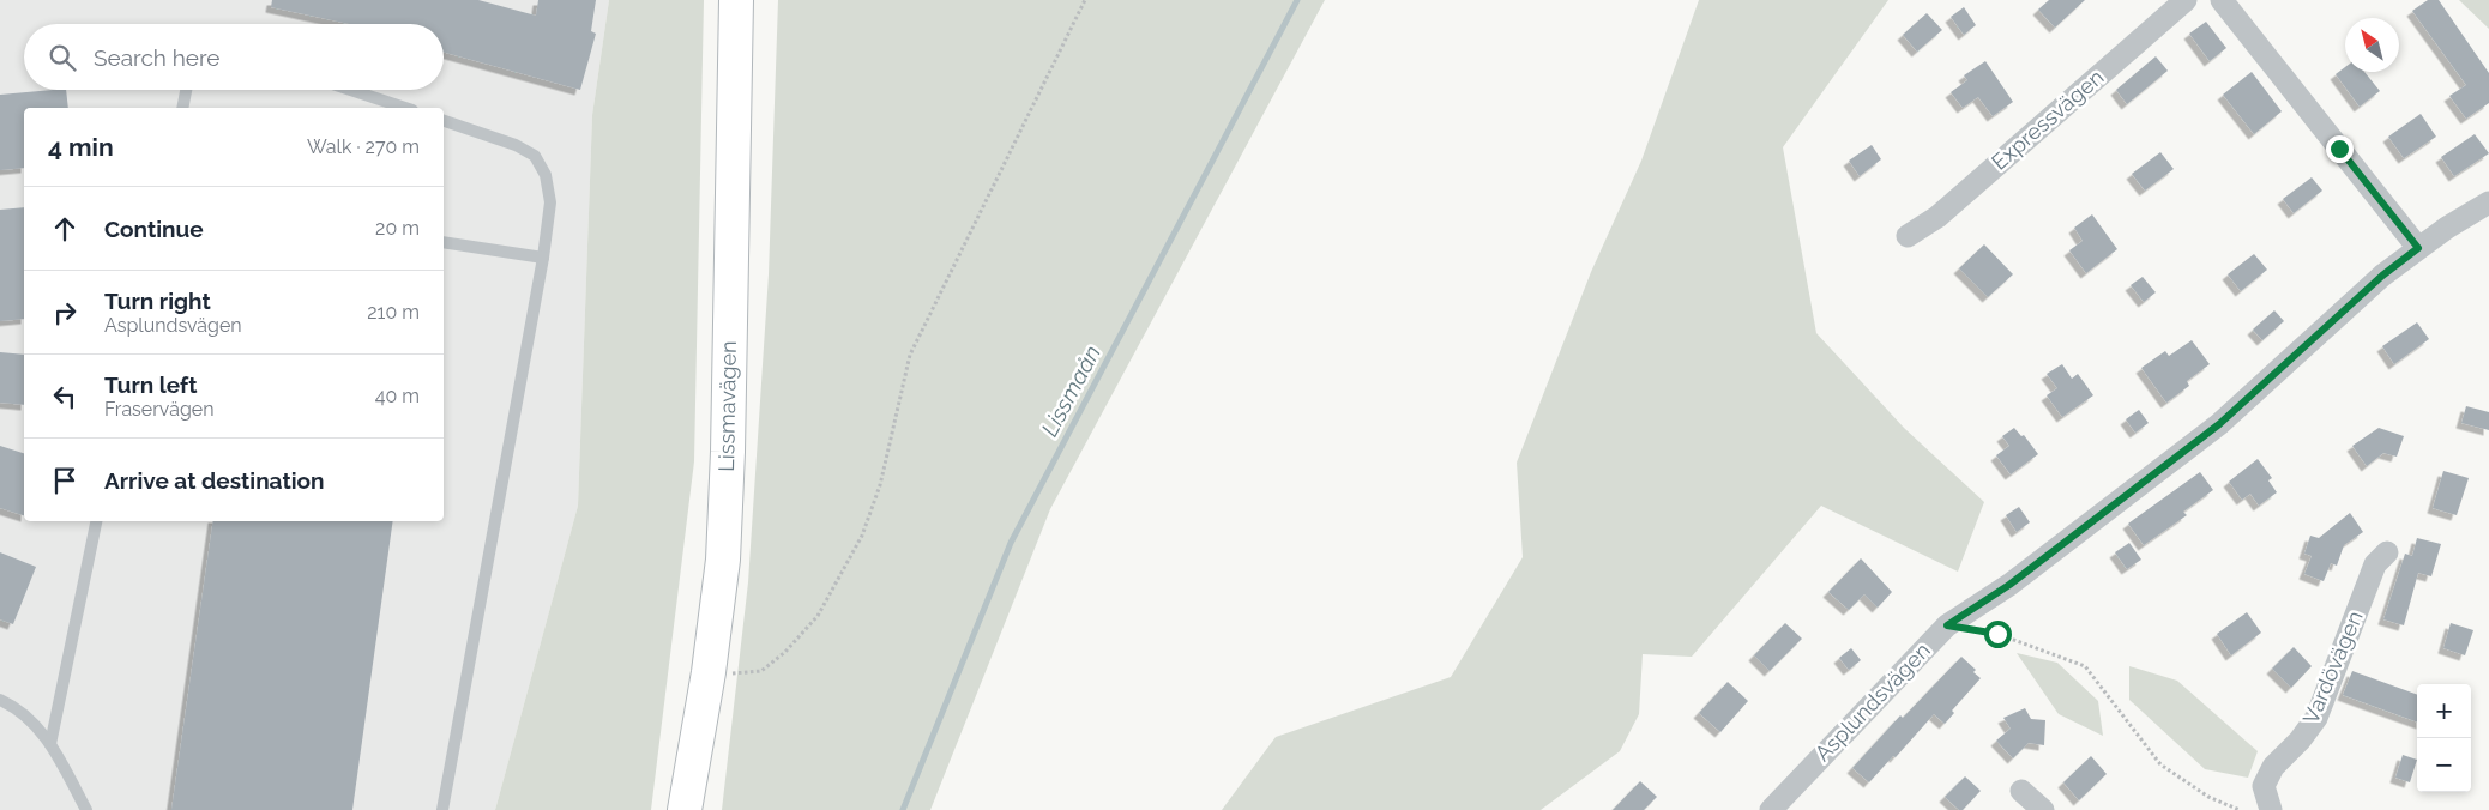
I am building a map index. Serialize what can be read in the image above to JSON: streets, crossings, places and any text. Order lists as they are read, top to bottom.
{
  "streets": {
    "street": [
      "Expressvägen",
      "Lissmavägen",
      "Vardövägen",
      "Asplundsvägen"
    ]
  },
  "water": ["Lissmaån"],
  "north": "top left",
  "page": {
    "search": "Search here",
    "heading": ["4 min", "Walk · 270 m"],
    "list": [
      ["Continue", "20 m"],
      ["Turn right", "Asplundsvägen", "210 m"],
      ["Turn left", "Fraservägen", "40 m"],
      "Arrive at destination"
    ],
    "map_buttons": ["+", "−"]
  }
}
